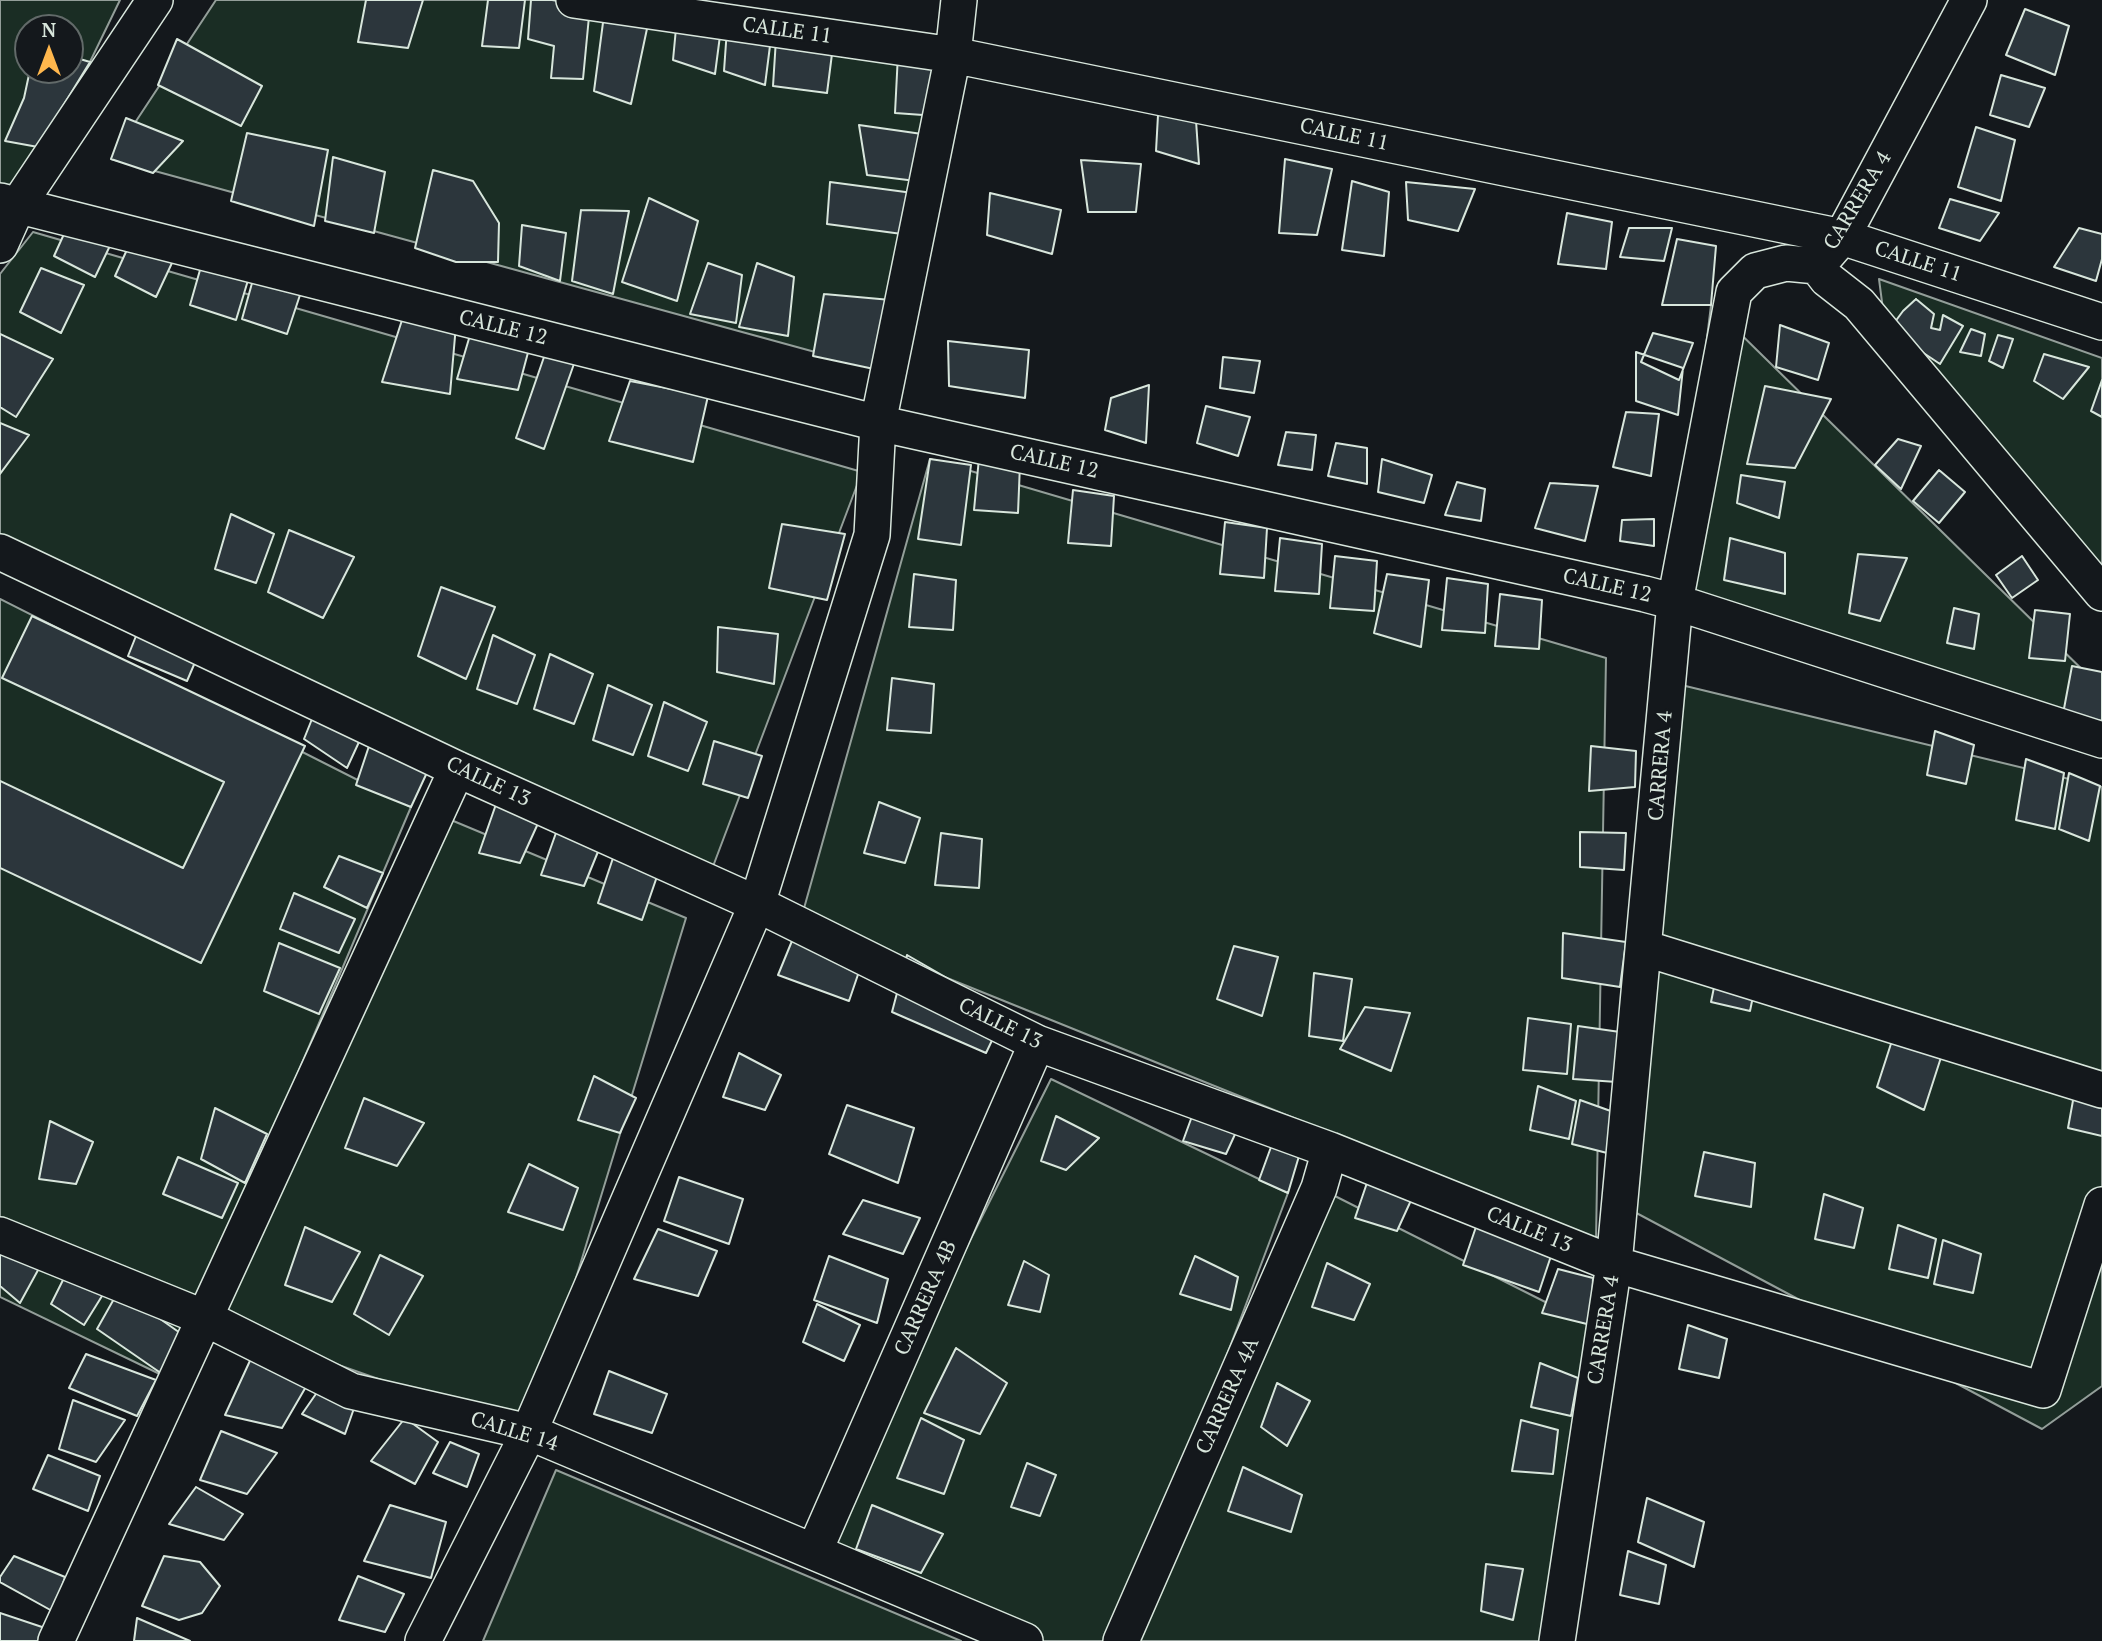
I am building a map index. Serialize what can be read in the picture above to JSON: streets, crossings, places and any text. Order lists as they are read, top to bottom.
{
  "streets": {
    "street": [
      "CALLE 11",
      "CARRERA 4",
      "CALLE 12",
      "CALLE 13",
      "CARRERA 4B",
      "CARRERA 4A",
      "CALLE 14"
    ]
  },
  "crossings": [
    ["CALLE 11", "CARRERA 4"],
    ["CARRERA 4", "CALLE 12"],
    ["CARRERA 4", "CALLE 13"],
    ["CALLE 13", "CARRERA 4B"],
    ["CALLE 13", "CARRERA 4A"],
    ["CARRERA 4B", "CALLE 14"]
  ],
  "north": "top"
}
